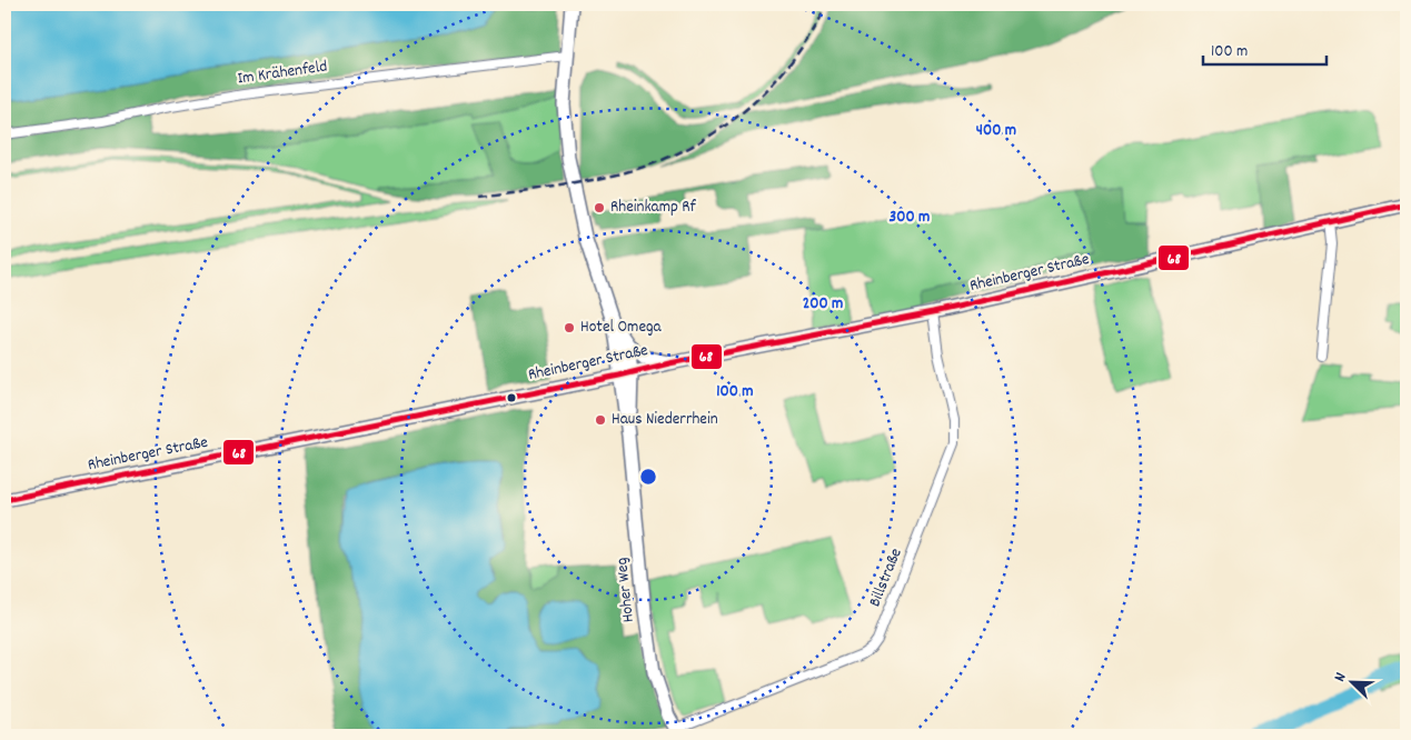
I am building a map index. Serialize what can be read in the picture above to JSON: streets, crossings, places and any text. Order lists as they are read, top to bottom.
{
  "streets": {
    "main road": ["Rheinberger Straße", "Hoher Weg"],
    "street": ["Im Krähenfeld", "Billstraße"]
  },
  "crossings": [
    ["Rheinberger Straße", "Billstraße"],
    ["Rheinberger Straße", "Hoher Weg"],
    ["Billstraße", "Hoher Weg"]
  ],
  "places": ["Rheinkamp Rf", "Hotel Omega", "Haus Niederrhein"],
  "lines": ["transit line 68"],
  "scale_bar": "100 m",
  "north": "top left",
  "rings": [
    "400 m",
    "300 m",
    "200 m",
    "100 m"
  ]
}
